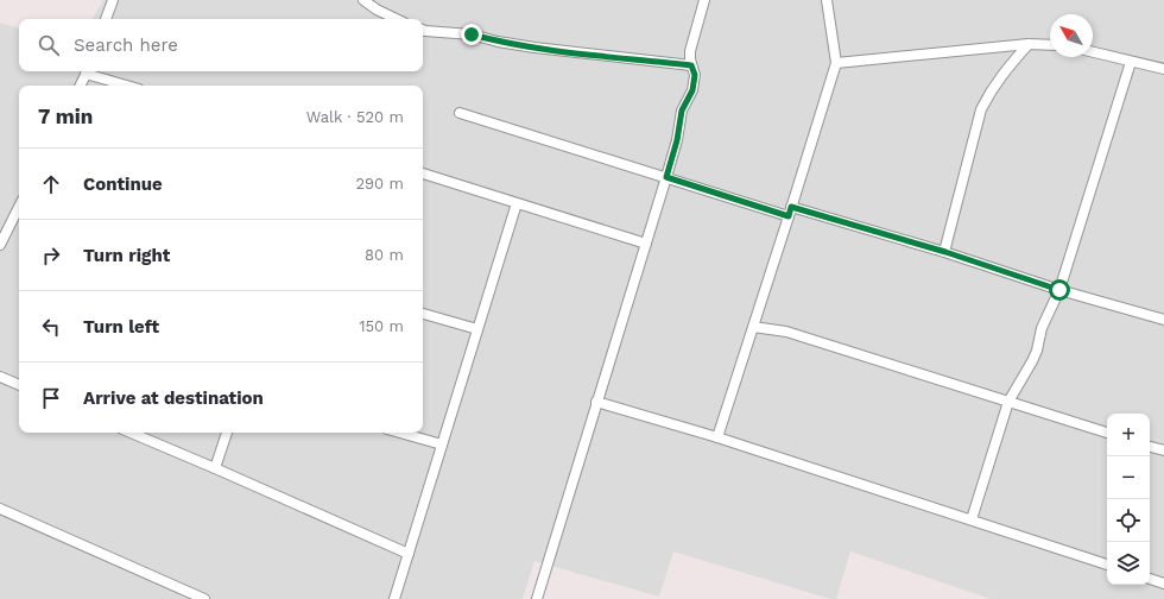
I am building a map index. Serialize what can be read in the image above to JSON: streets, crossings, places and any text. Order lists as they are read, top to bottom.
{
  "north": "top left",
  "page": {
    "search": "Search here",
    "heading": ["7 min", "Walk · 520 m"],
    "list": [
      ["Continue", "290 m"],
      ["Turn right", "80 m"],
      ["Turn left", "150 m"],
      "Arrive at destination"
    ],
    "map_buttons": ["+", "−"]
  }
}
